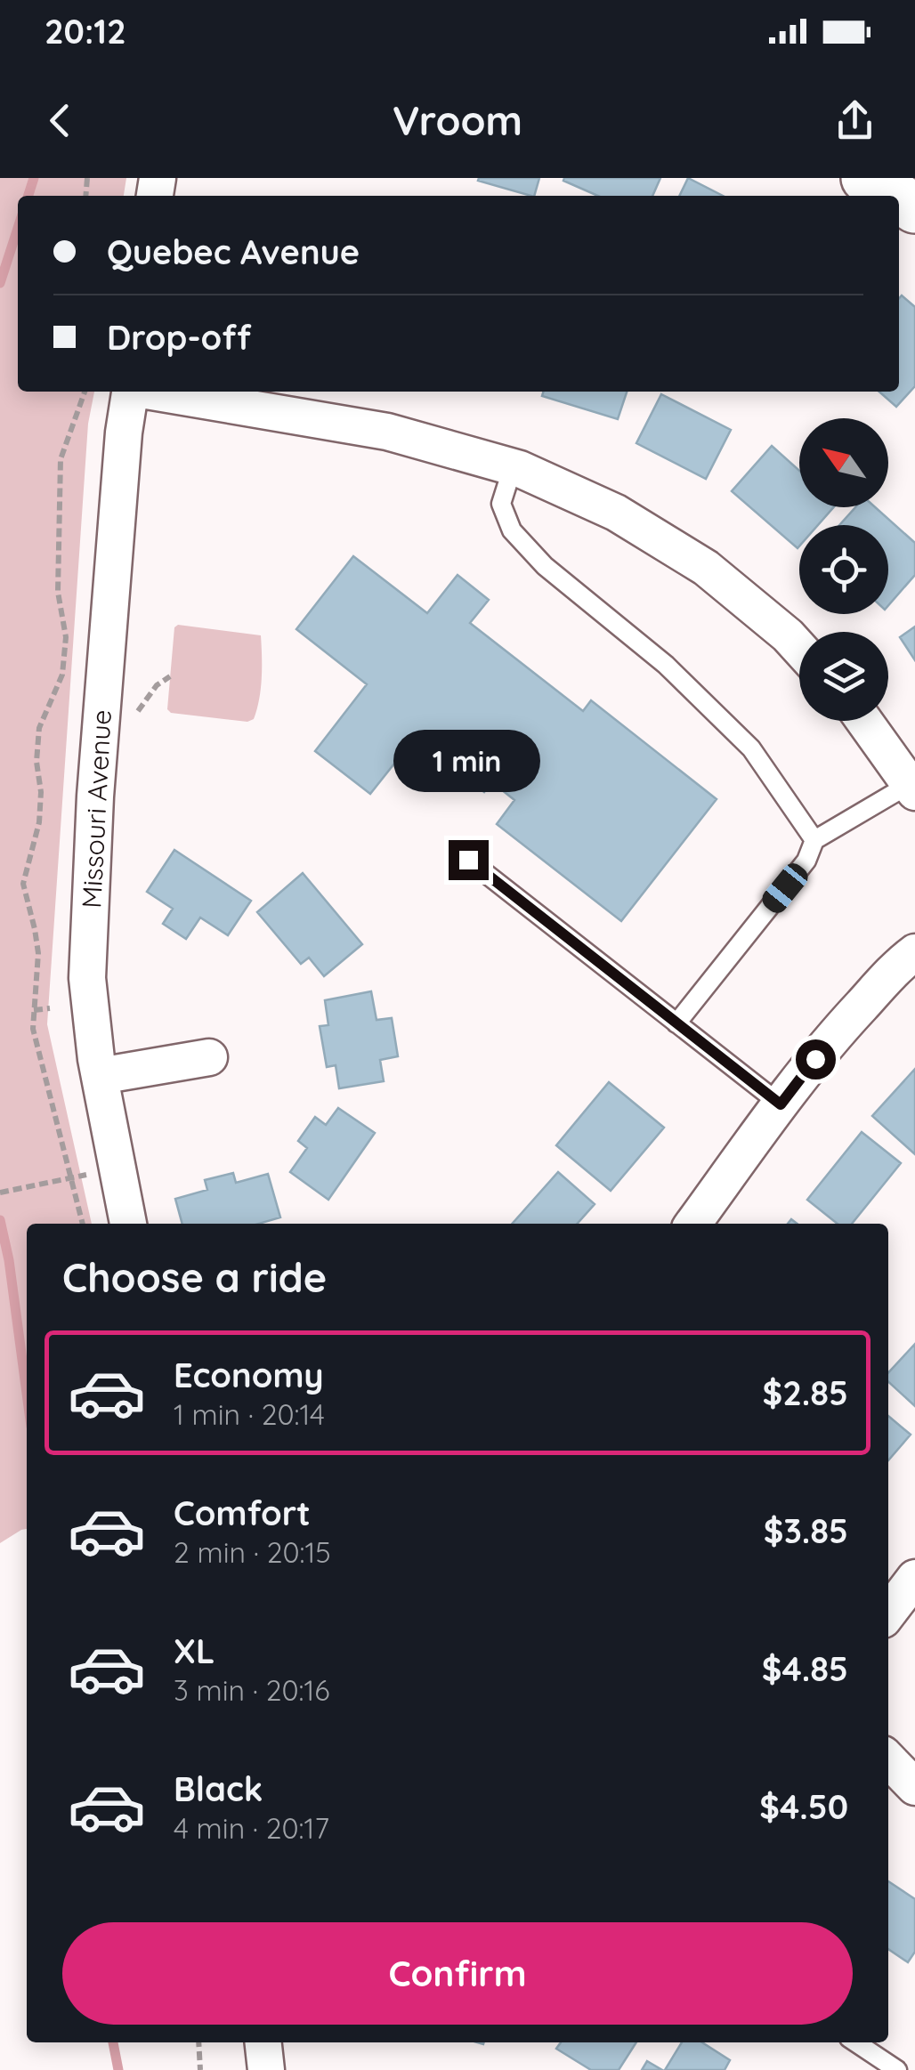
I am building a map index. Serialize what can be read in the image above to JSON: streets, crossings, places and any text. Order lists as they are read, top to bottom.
{
  "streets": {
    "street": ["Missouri Avenue"]
  },
  "north": "top left",
  "page": {
    "status": "20:12",
    "header": "Vroom",
    "banner": ["Quebec Avenue", "Drop-off"],
    "bubble": "1 min",
    "heading": "Choose a ride",
    "list": [
      {
        "name": "Economy",
        "note": "1 min · 20:14",
        "value": "$2.85"
      },
      {
        "name": "Comfort",
        "note": "2 min · 20:15",
        "value": "$3.85"
      },
      {
        "name": "XL",
        "note": "3 min · 20:16",
        "value": "$4.85"
      },
      {
        "name": "Black",
        "note": "4 min · 20:17",
        "value": "$4.50"
      }
    ],
    "buttons": "Confirm"
  }
}
